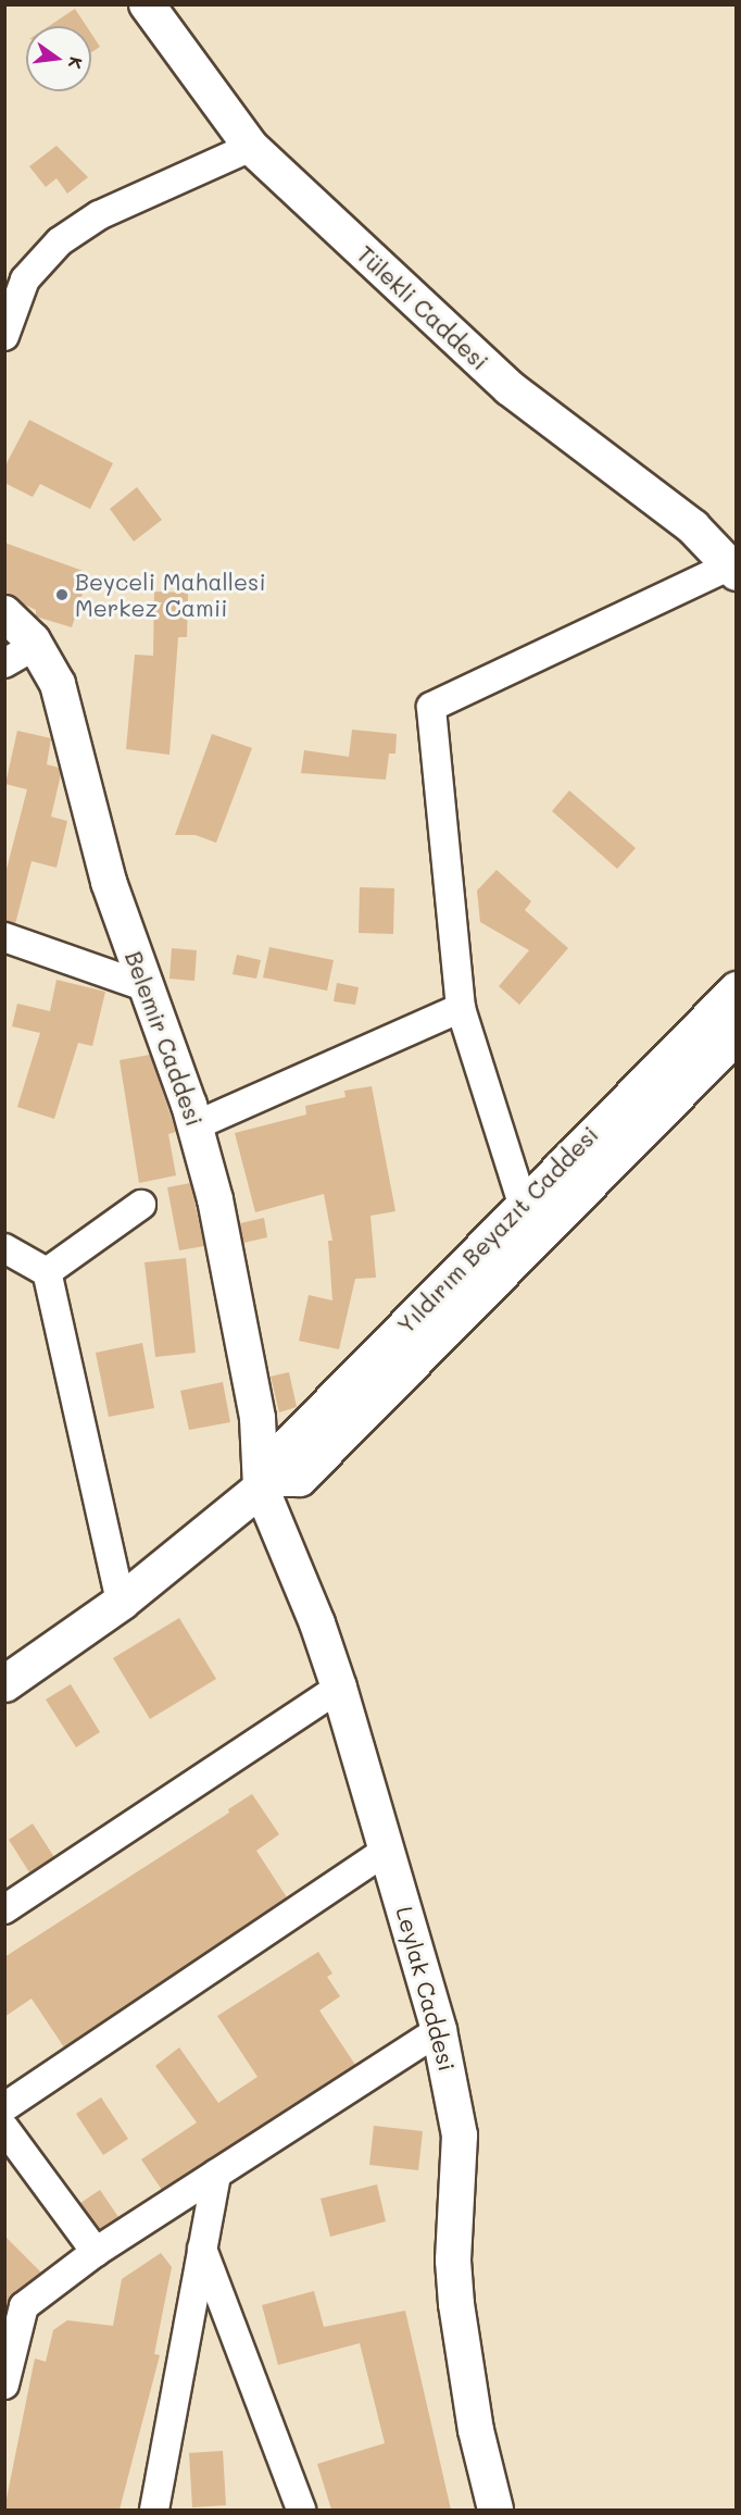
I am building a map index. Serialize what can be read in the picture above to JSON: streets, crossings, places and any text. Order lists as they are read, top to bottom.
{
  "streets": {
    "main road": ["Yıldırım Beyazıt Caddesi"],
    "street": ["Tülekli Caddesi", "Belemir Caddesi", "Leylak Caddesi"]
  },
  "crossings": [
    ["Belemir Caddesi", "Yıldırım Beyazıt Caddesi"],
    ["Belemir Caddesi", "Leylak Caddesi"],
    ["Yıldırım Beyazıt Caddesi", "Leylak Caddesi"]
  ],
  "places": ["Beyceli Mahallesi Merkez Camii"],
  "north": "right"
}
